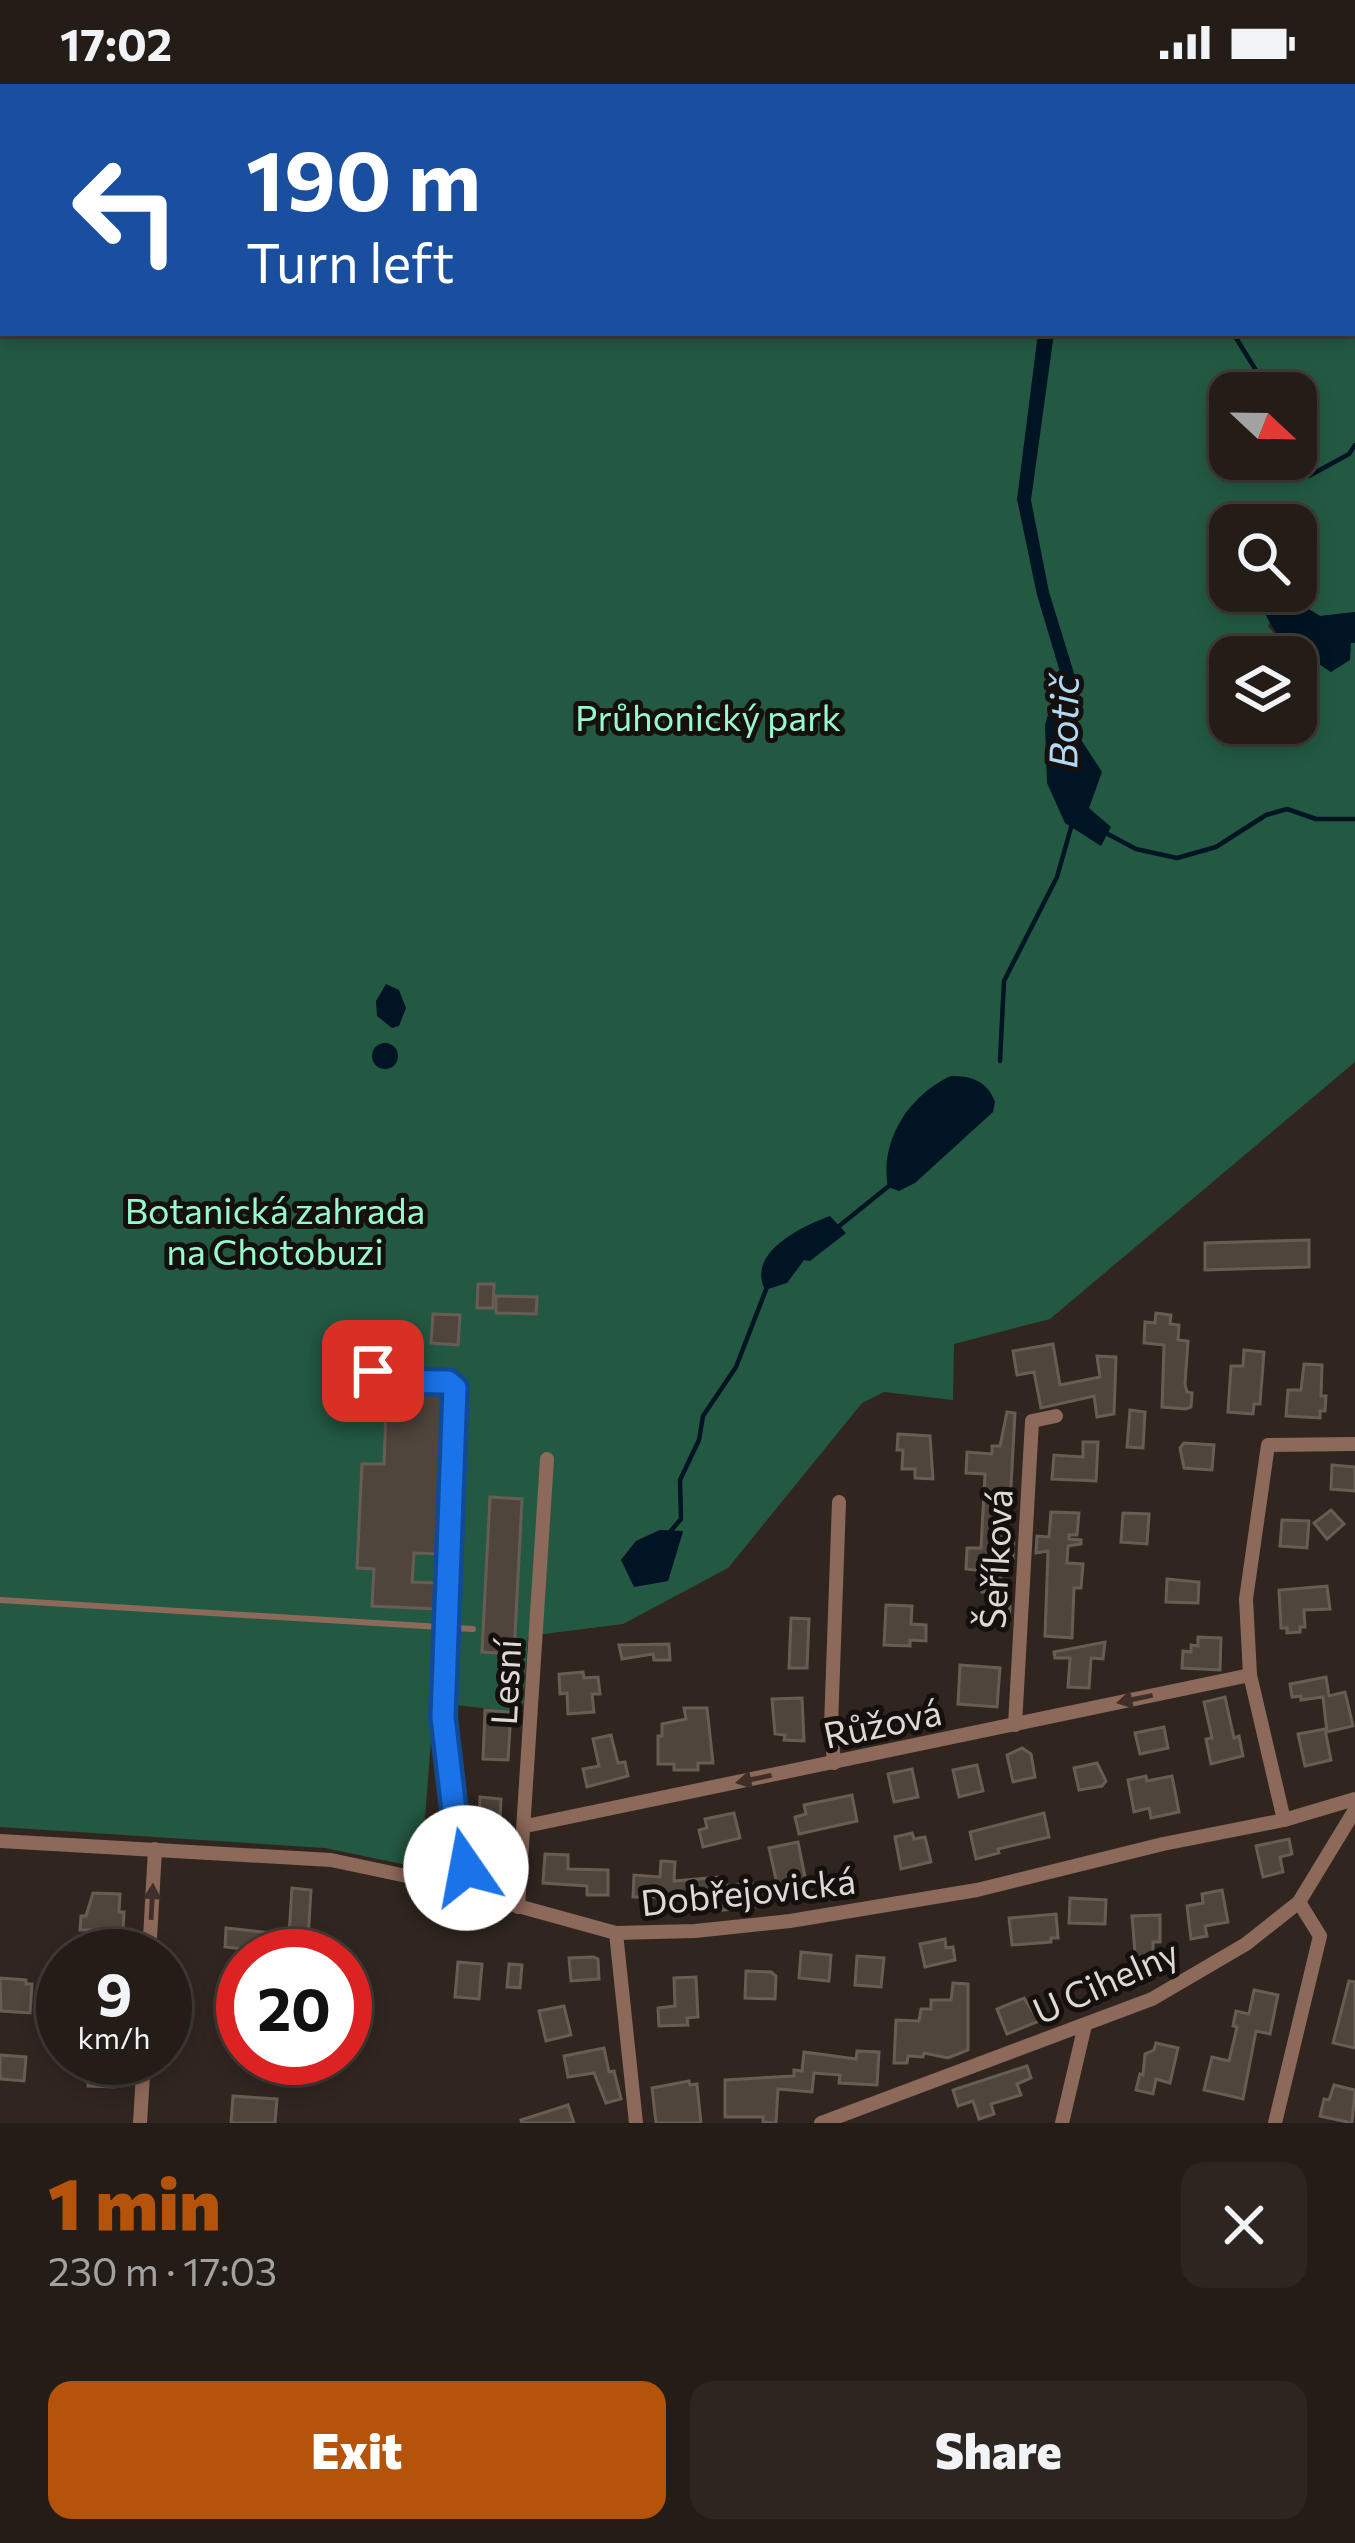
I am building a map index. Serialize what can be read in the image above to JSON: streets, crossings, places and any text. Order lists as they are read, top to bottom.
{
  "streets": {
    "street": [
      "Šeříková",
      "Lesní",
      "Růžová",
      "Dobřejovická",
      "U Cihelny"
    ]
  },
  "crossings": [
    ["Šeříková", "Růžová"],
    ["Lesní", "Růžová"],
    ["Lesní", "Dobřejovická"]
  ],
  "one_way": ["Růžová"],
  "water": ["Botič"],
  "parks": ["Průhonický park", "Botanická zahrada na Chotobuzi"],
  "north": "right",
  "page": {
    "status": "17:02",
    "turn": ["190 m", "Turn left"],
    "speed": "9 km/h",
    "limit": "20",
    "heading": ["1 min", "230 m · 17:03"],
    "buttons": ["Exit", "Share"]
  }
}
